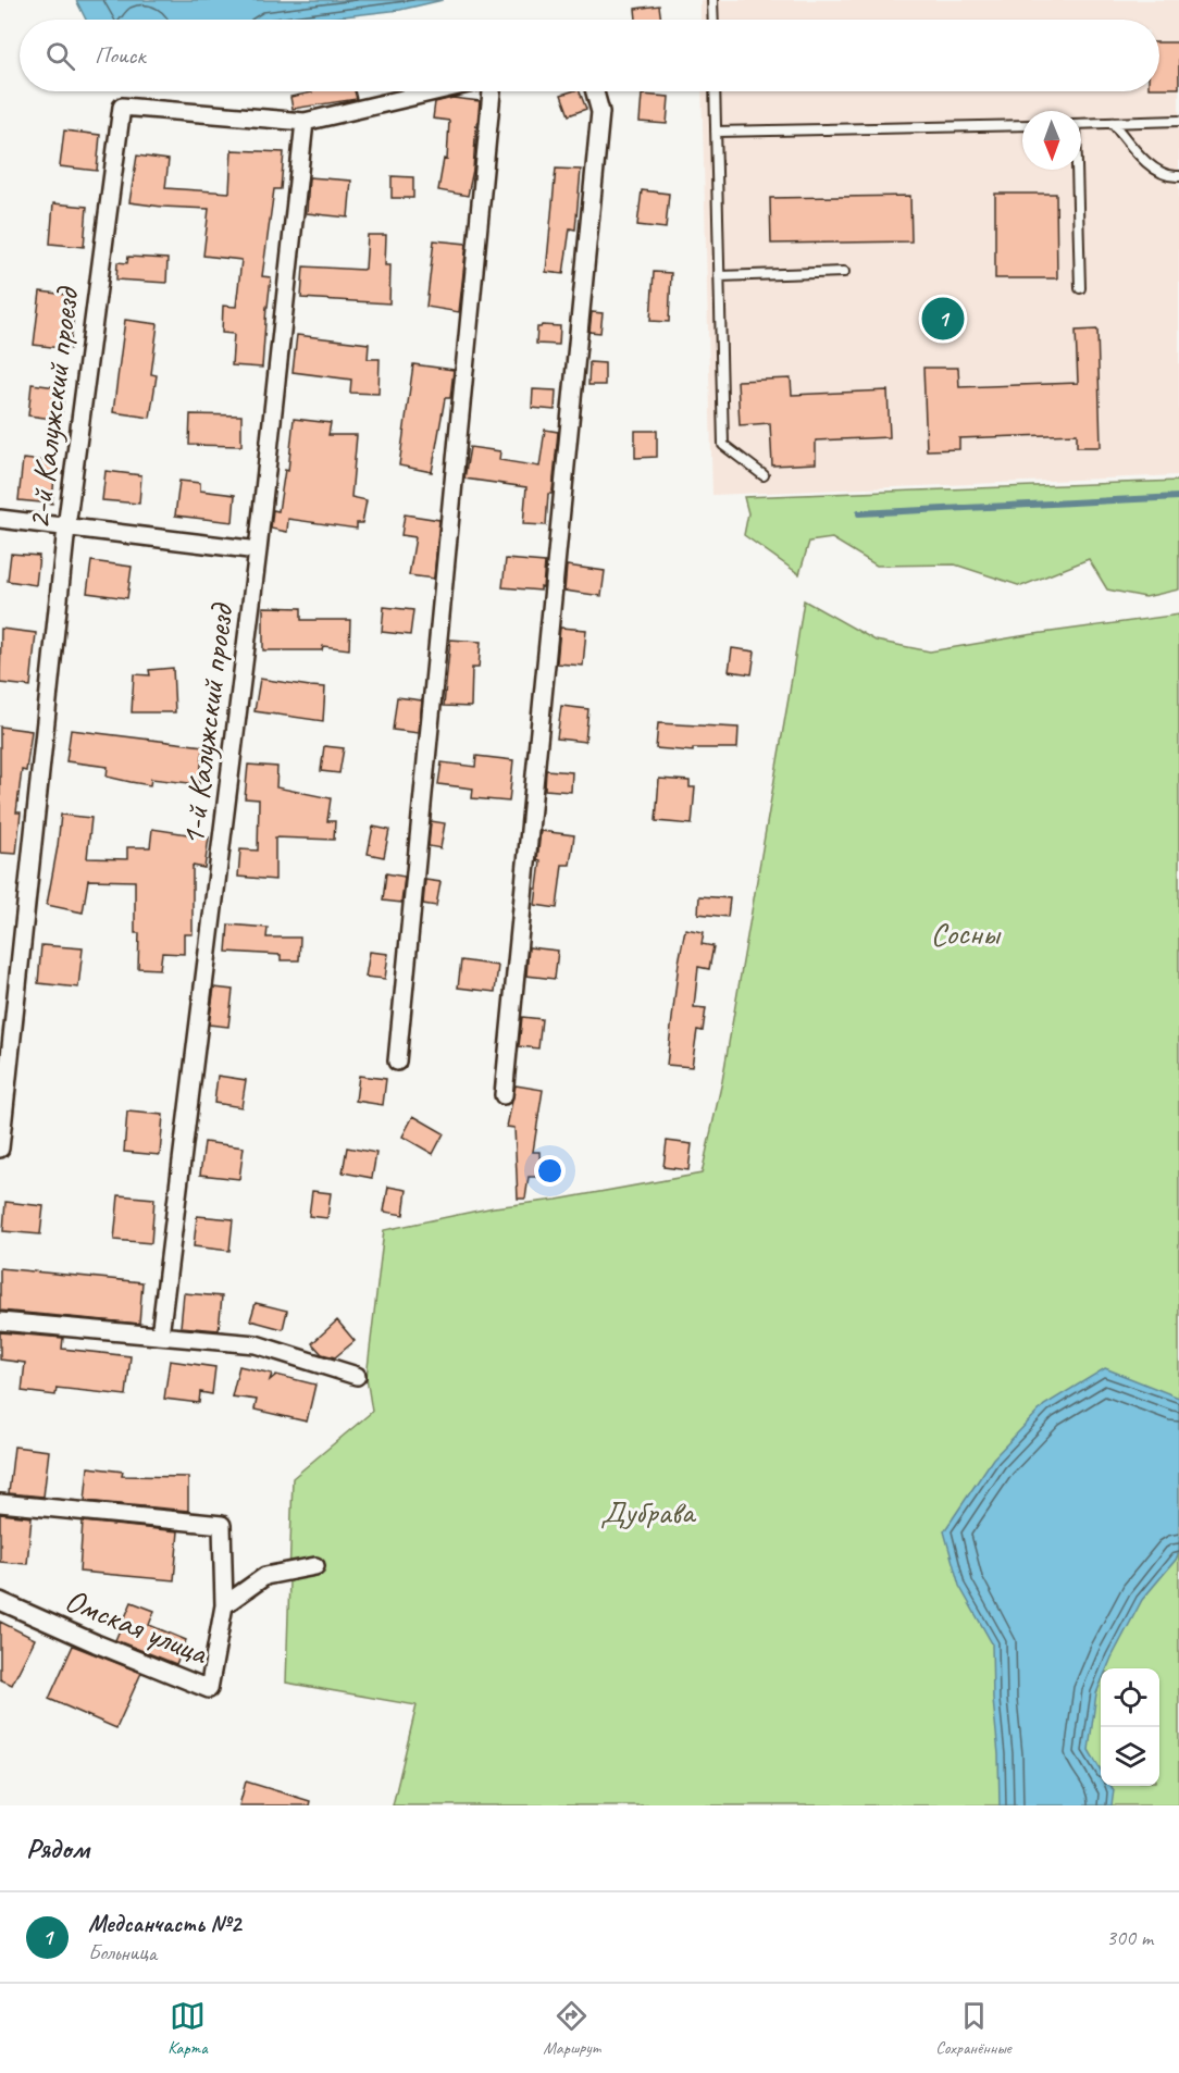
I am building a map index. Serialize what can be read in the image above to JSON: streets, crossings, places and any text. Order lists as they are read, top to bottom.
{
  "streets": {
    "street": ["2-й Калужский проезд", "1-й Калужский проезд", "Омская улица"]
  },
  "crossings": [
    ["2-й Калужский проезд", "1-й Калужский проезд"]
  ],
  "parks": ["Сосны", "Дубрава"],
  "north": "bottom",
  "page": {
    "search": "Поиск",
    "pins": "1",
    "heading": "Рядом",
    "list": [
      {
        "mark": "1",
        "name": "Медсанчасть №2",
        "note": "Больница",
        "value": "300 m"
      }
    ],
    "nav": ["Карта", "Маршрут", "Сохранённые"]
  }
}
